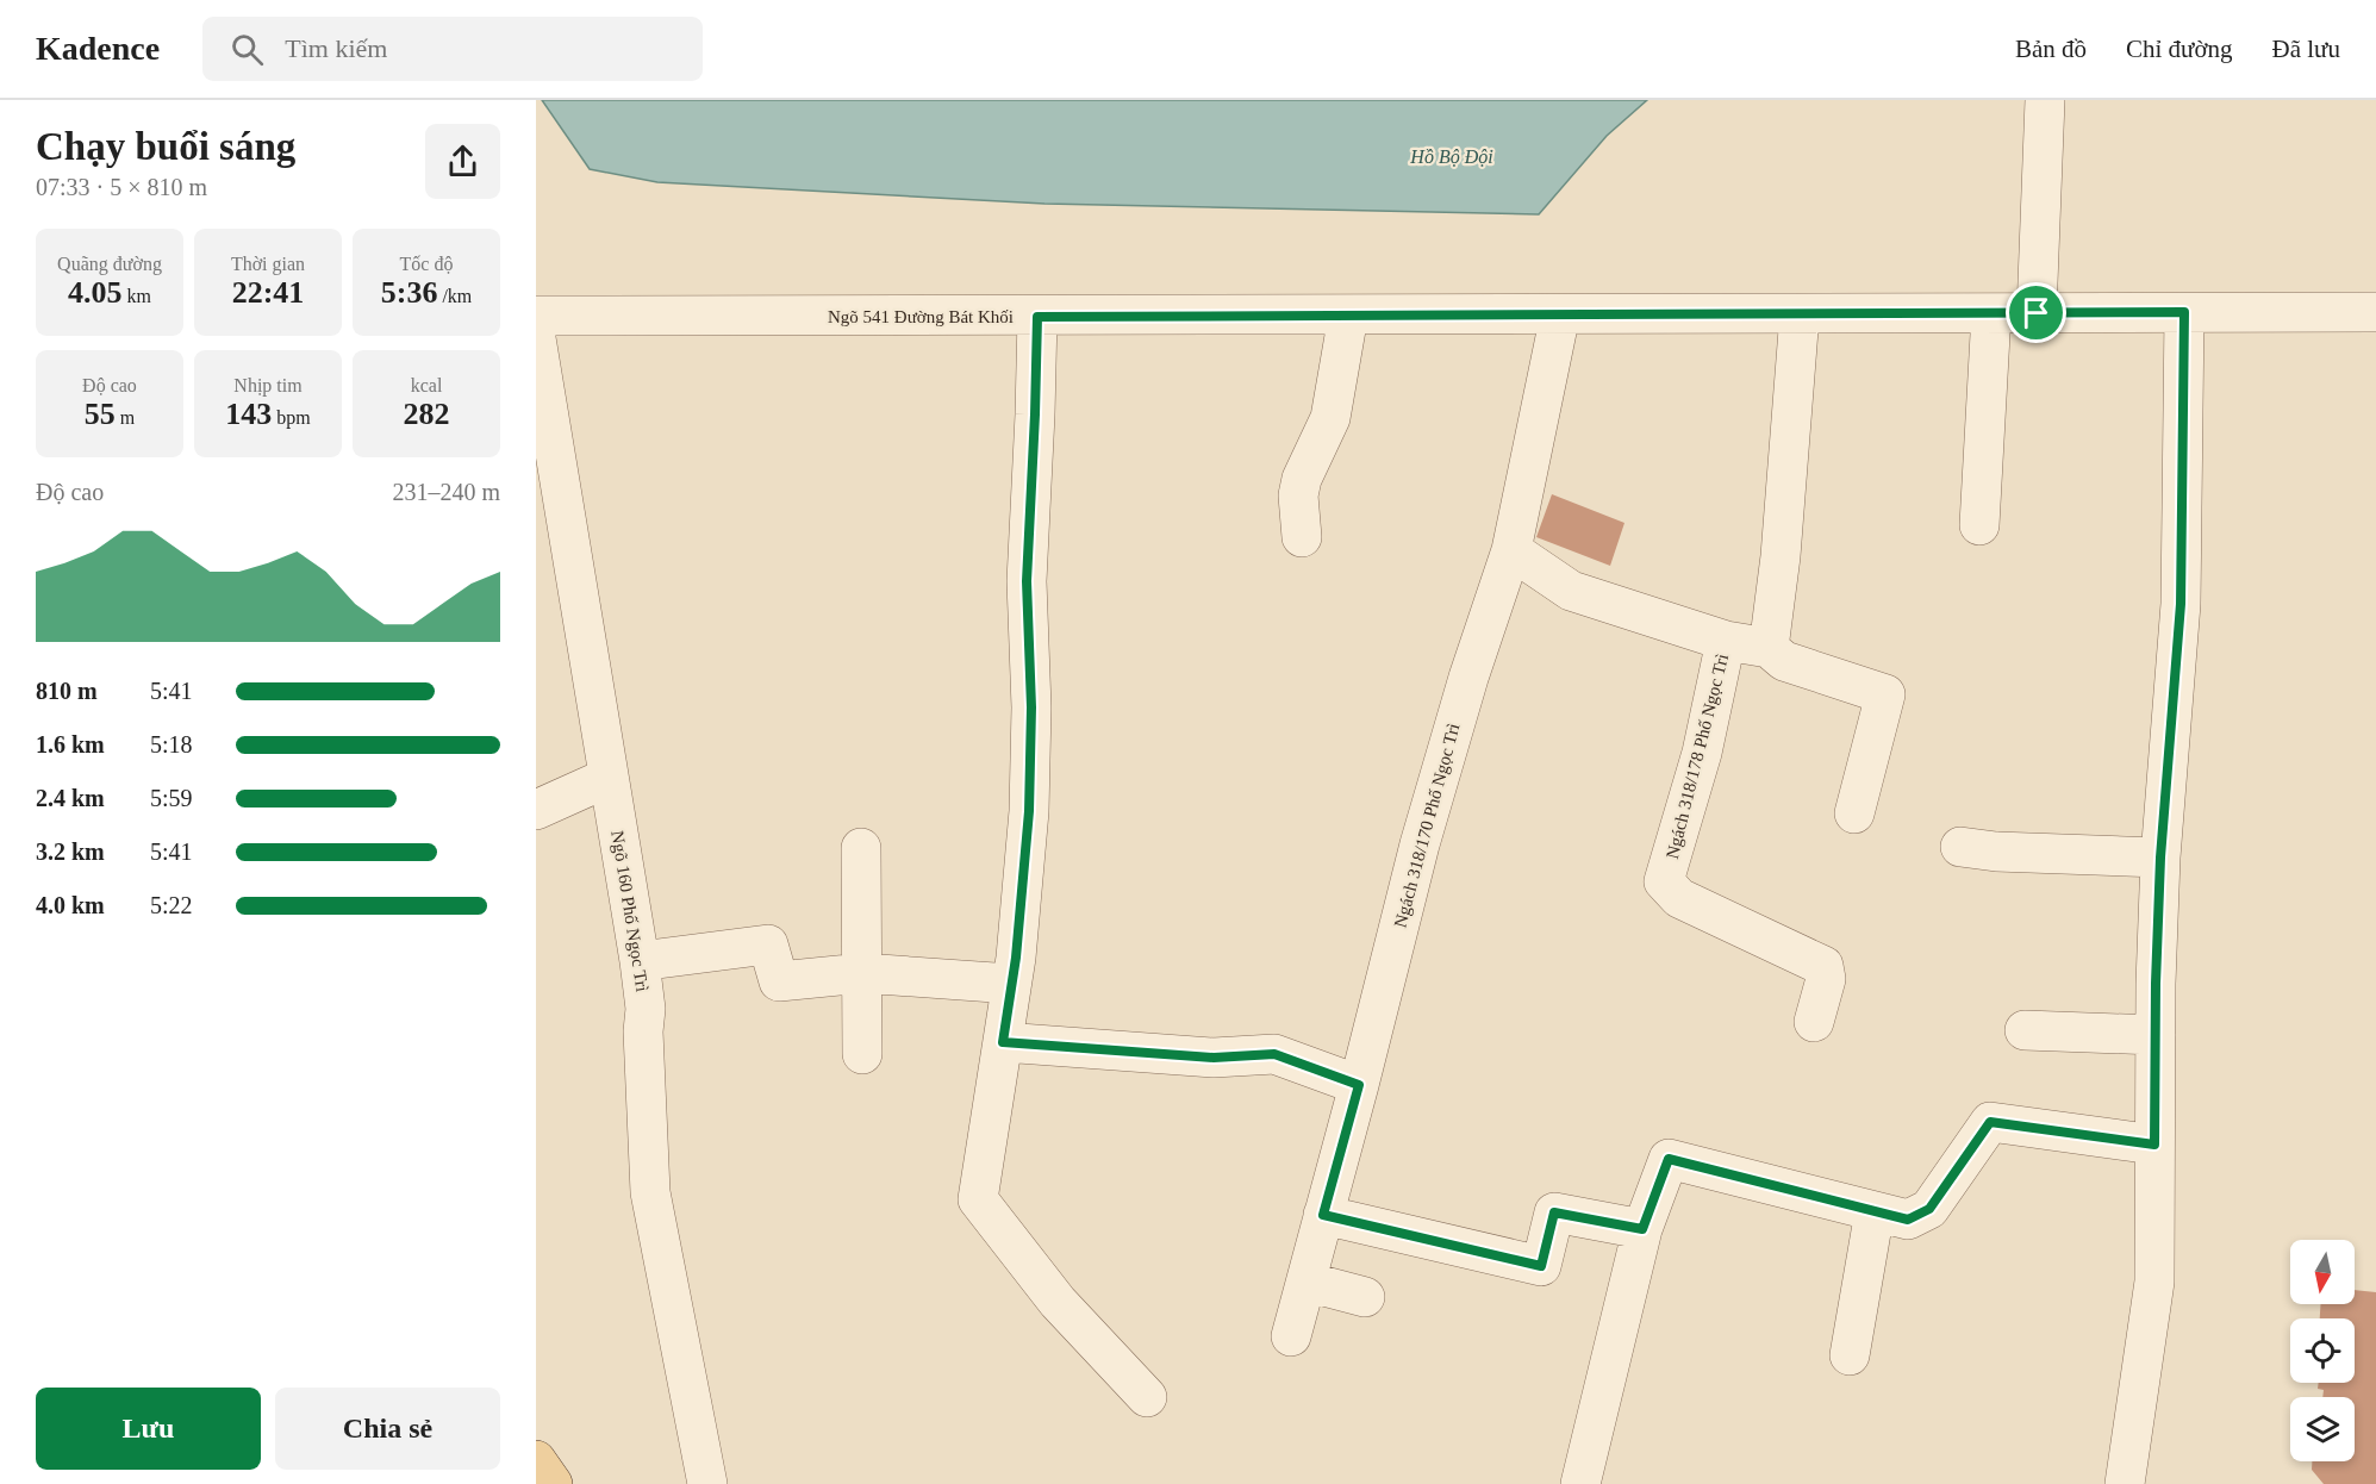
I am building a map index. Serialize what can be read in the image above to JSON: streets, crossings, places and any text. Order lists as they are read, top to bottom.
{
  "streets": {
    "street": [
      "Ngõ 541 Đường Bát Khối",
      "Ngách 318/178 Phố Ngọc Trì",
      "Ngách 318/170 Phố Ngọc Trì",
      "Ngõ 160 Phố Ngọc Trì"
    ]
  },
  "crossings": [
    ["Ngõ 541 Đường Bát Khối", "Ngách 318/170 Phố Ngọc Trì"]
  ],
  "water": ["Hồ Bộ Đội"],
  "north": "bottom",
  "page": {
    "header": "Kadence",
    "search": "Tìm kiếm",
    "nav": ["Bản đồ", "Chỉ đường", "Đã lưu"],
    "heading": ["Chạy buổi sáng", "07:33 · 5 × 810 m"],
    "stats": [
      ["Quãng đường", "4.05 km"],
      ["Thời gian", "22:41"],
      ["Tốc độ", "5:36 /km"],
      ["Độ cao", "55 m"],
      ["Nhịp tim", "143 bpm"],
      ["kcal", "282"]
    ],
    "chart": ["Độ cao", "231–240 m"],
    "list": [
      {
        "name": "810 m",
        "note": "5:41"
      },
      {
        "name": "1.6 km",
        "note": "5:18"
      },
      {
        "name": "2.4 km",
        "note": "5:59"
      },
      {
        "name": "3.2 km",
        "note": "5:41"
      },
      {
        "name": "4.0 km",
        "note": "5:22"
      }
    ],
    "buttons": ["Lưu", "Chia sẻ"]
  }
}
